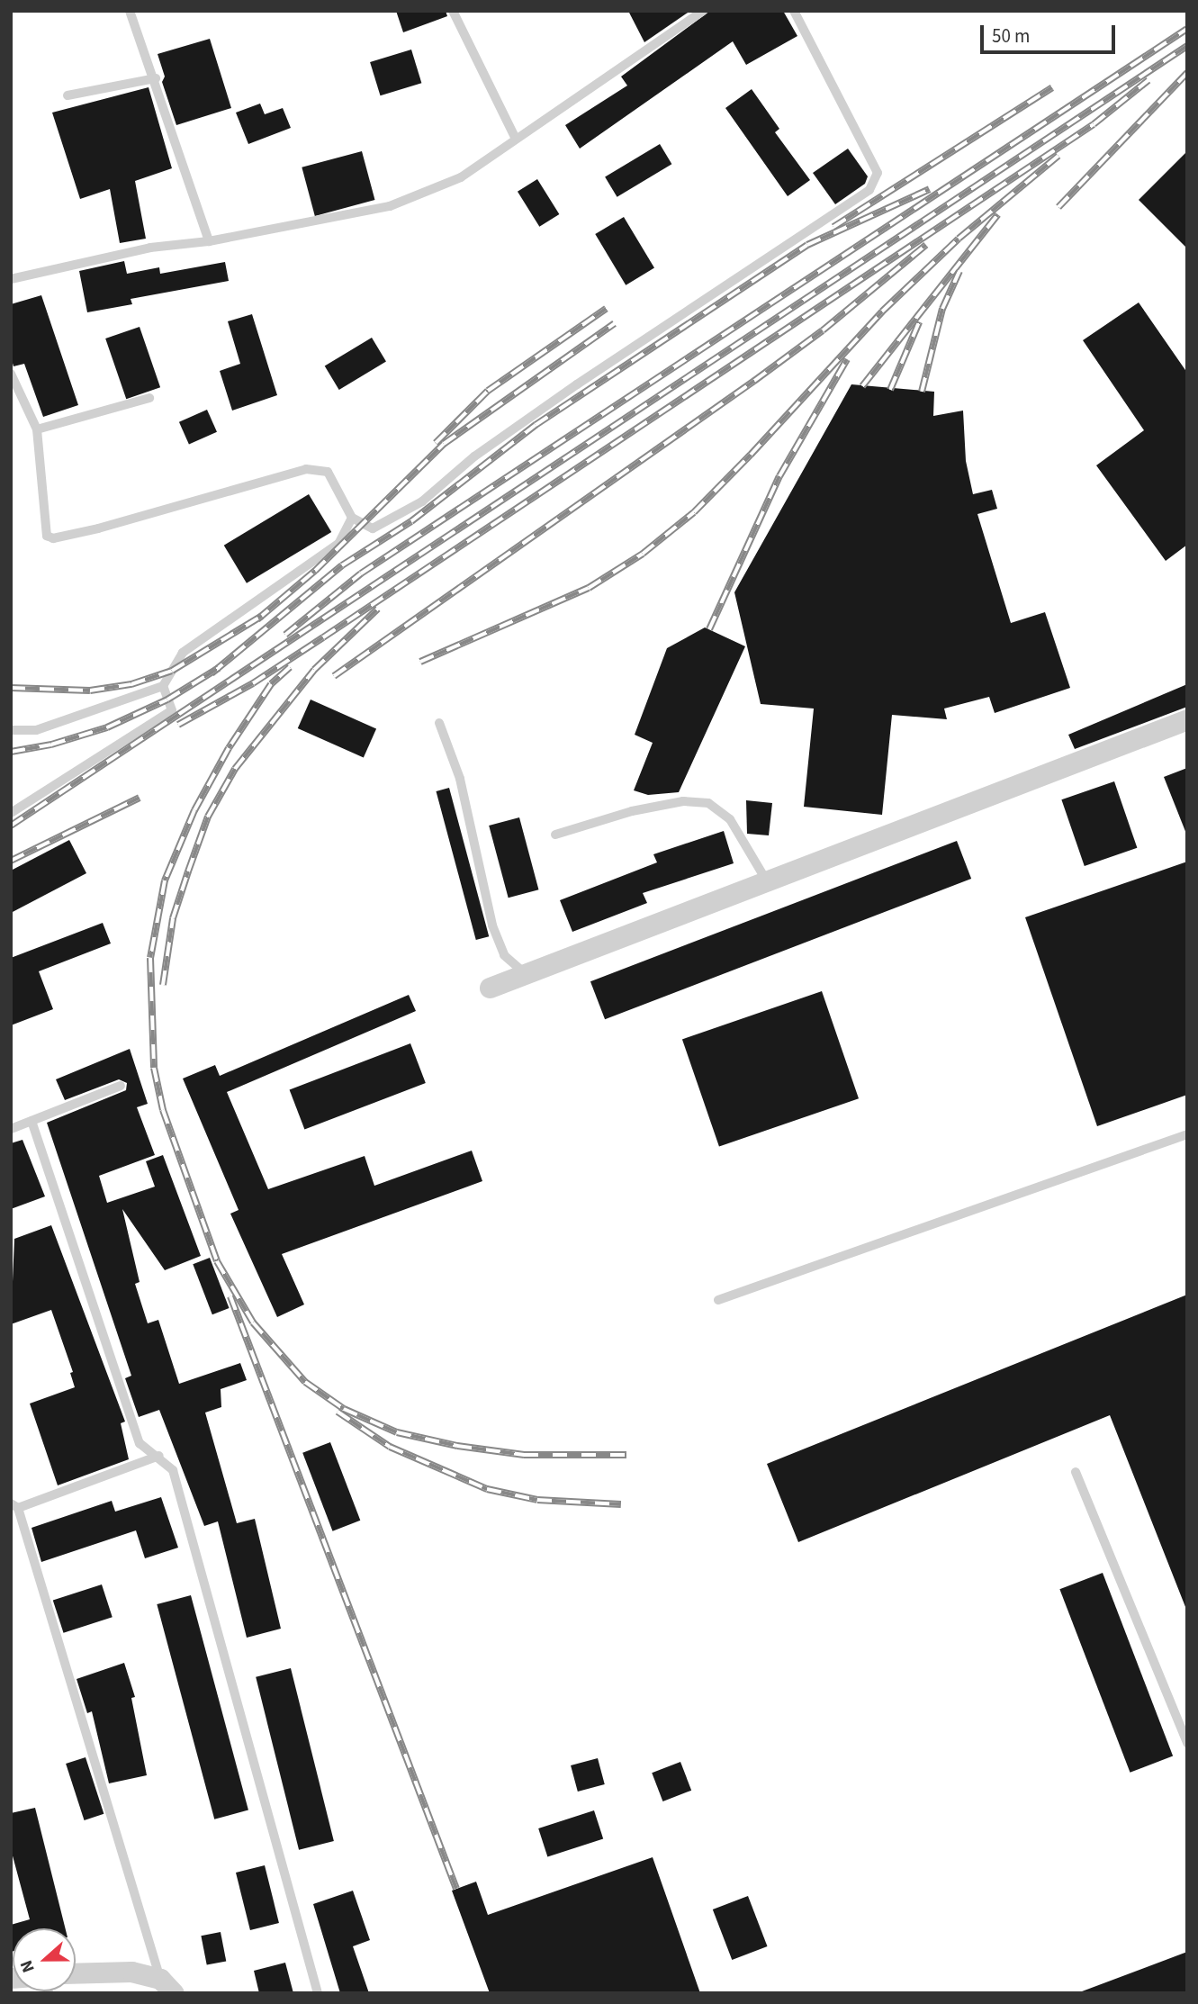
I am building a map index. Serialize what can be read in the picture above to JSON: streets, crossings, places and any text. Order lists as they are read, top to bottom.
{
  "scale_bar": "50 m",
  "north": "left"
}
